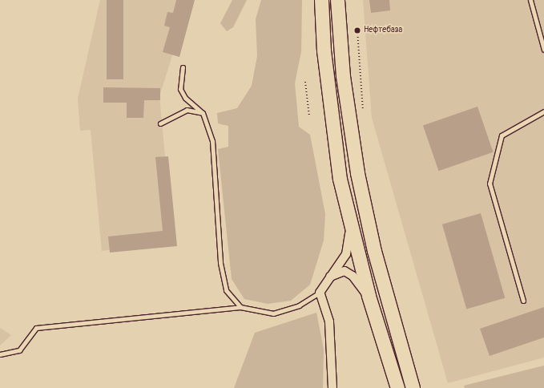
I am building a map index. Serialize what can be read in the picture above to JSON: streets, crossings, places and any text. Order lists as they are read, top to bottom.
{
  "places": ["Нефтебаза"]
}
